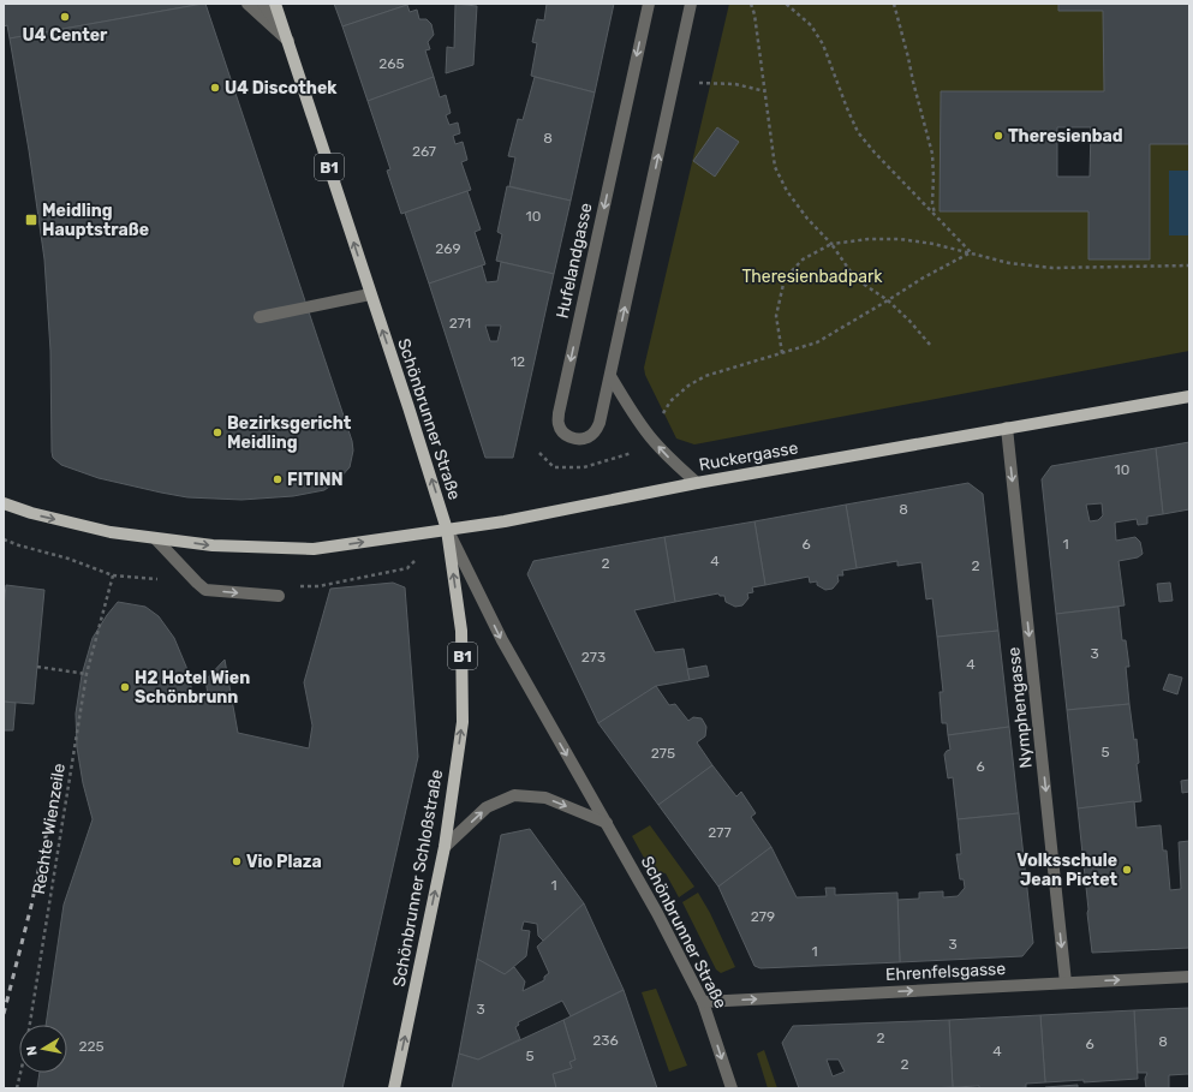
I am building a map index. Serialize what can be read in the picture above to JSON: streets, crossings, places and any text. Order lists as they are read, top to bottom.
{
  "streets": {
    "main road": [
      "B1",
      "Schönbrunner Straße",
      "Ruckergasse",
      "Schönbrunner Schloßstraße"
    ],
    "street": ["Hufelandgasse", "Nymphengasse", "Ehrenfelsgasse"],
    "path": ["Rechte Wienzeile"]
  },
  "crossings": [
    ["Schönbrunner Straße", "Ruckergasse"],
    ["Schönbrunner Straße", "Schönbrunner Schloßstraße"],
    ["Schönbrunner Straße", "Ehrenfelsgasse"],
    ["Ruckergasse", "Nymphengasse"],
    ["Ruckergasse", "Schönbrunner Schloßstraße"],
    ["Nymphengasse", "Ehrenfelsgasse"]
  ],
  "one_way": [
    "Ruckergasse",
    "Nymphengasse",
    "Schönbrunner Schloßstraße",
    "Ehrenfelsgasse"
  ],
  "parks": ["Theresienbadpark"],
  "places": {
    "other": [
      "U4 Center",
      "U4 Discothek",
      "Theresienbad",
      "Bezirksgericht Meidling",
      "FITINN",
      "H2 Hotel Wien Schönbrunn",
      "Vio Plaza",
      "Volksschule Jean Pictet"
    ],
    "transit": ["Meidling Hauptstraße"]
  },
  "house_numbers": [
    "265",
    "8",
    "267",
    "10",
    "269",
    "271",
    "12",
    "10",
    "8",
    "6",
    "1",
    "4",
    "2",
    "2",
    "3",
    "273",
    "4",
    "5",
    "275",
    "6",
    "277",
    "1",
    "279",
    "3",
    "1",
    "3",
    "2",
    "236",
    "8",
    "6",
    "225",
    "4",
    "5",
    "2"
  ],
  "north": "left"
}
